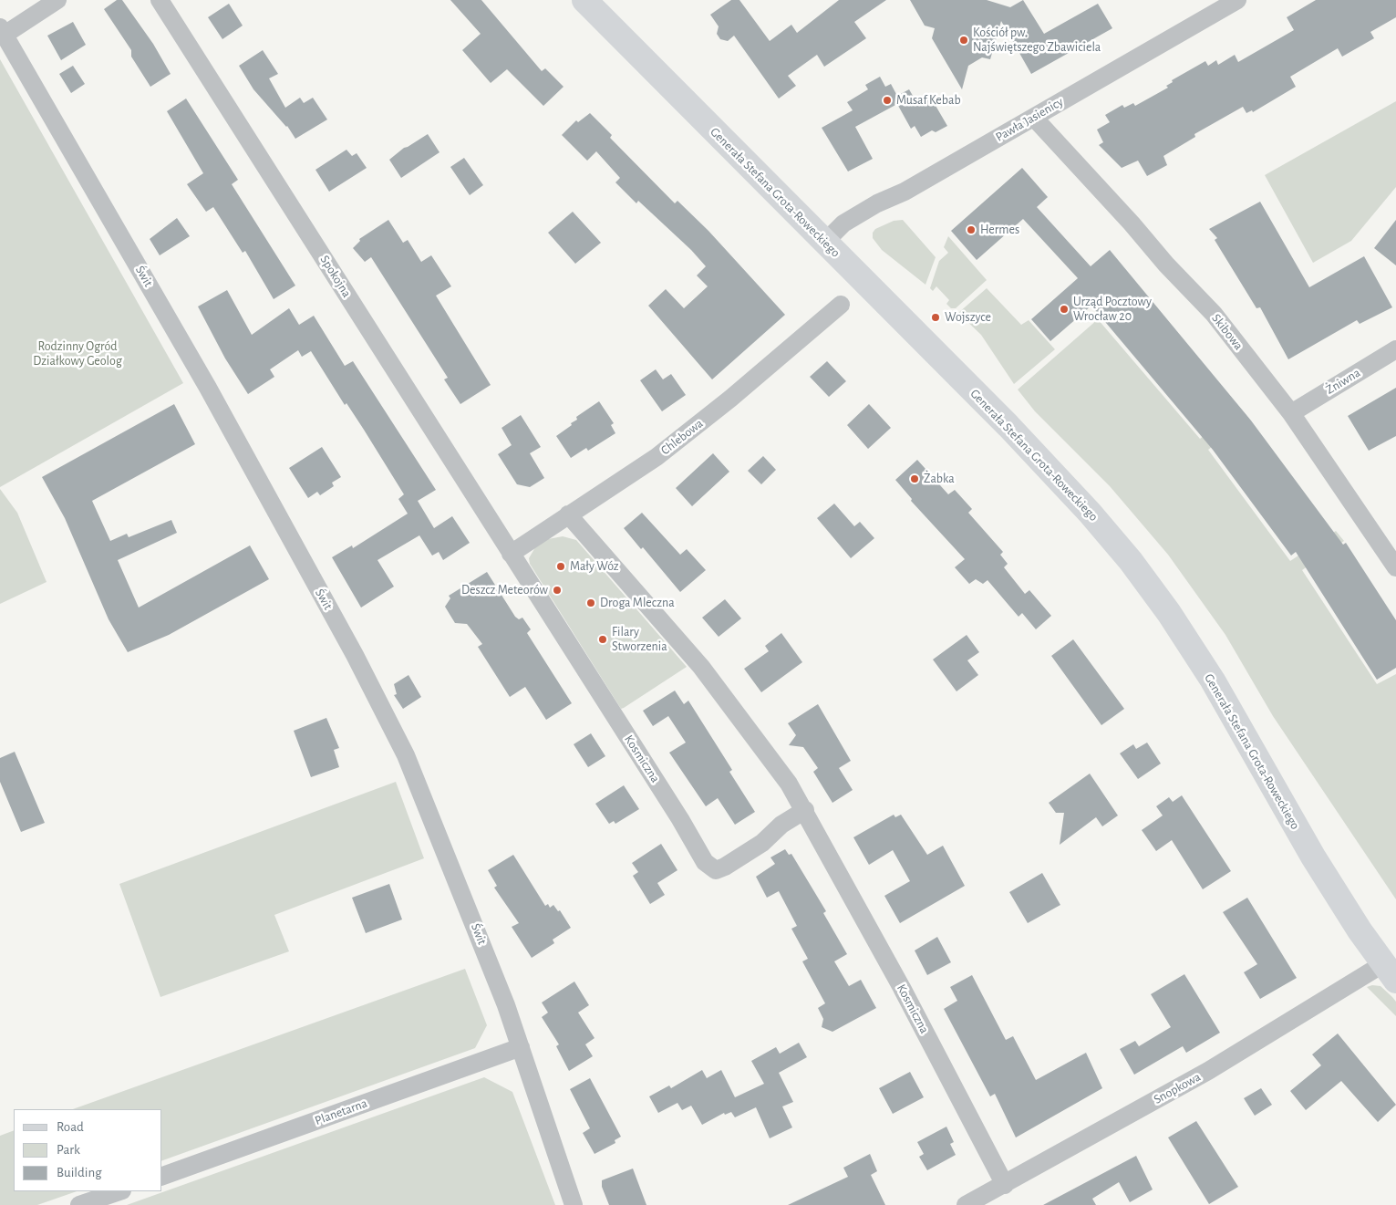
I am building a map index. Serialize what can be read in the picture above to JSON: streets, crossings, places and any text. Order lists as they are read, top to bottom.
{
  "streets": {
    "street": [
      "Pawła Jasienicy",
      "Generała Stefana Grota-Roweckiego",
      "Świt",
      "Spokojna",
      "Skibowa",
      "Żniwna",
      "Chlebowa",
      "Kosmiczna",
      "Snopkowa",
      "Planetarna"
    ]
  },
  "crossings": [
    ["Pawła Jasienicy", "Generała Stefana Grota-Roweckiego"],
    ["Pawła Jasienicy", "Skibowa"],
    ["Generała Stefana Grota-Roweckiego", "Snopkowa"],
    ["Świt", "Planetarna"],
    ["Spokojna", "Chlebowa"],
    ["Spokojna", "Kosmiczna"],
    ["Skibowa", "Żniwna"],
    ["Chlebowa", "Kosmiczna"],
    ["Kosmiczna", "Snopkowa"]
  ],
  "parks": ["Rodzinny Ogród Działkowy Geolog"],
  "places": [
    "Kościół pw. Najświętszego Zbawiciela",
    "Musaf Kebab",
    "Hermes",
    "Urząd Pocztowy Wrocław 20",
    "Wojszyce",
    "Żabka",
    "Mały Wóz",
    "Deszcz Meteorów",
    "Droga Mleczna",
    "Filary Stworzenia"
  ],
  "legend": ["Road", "Park", "Building"]
}
